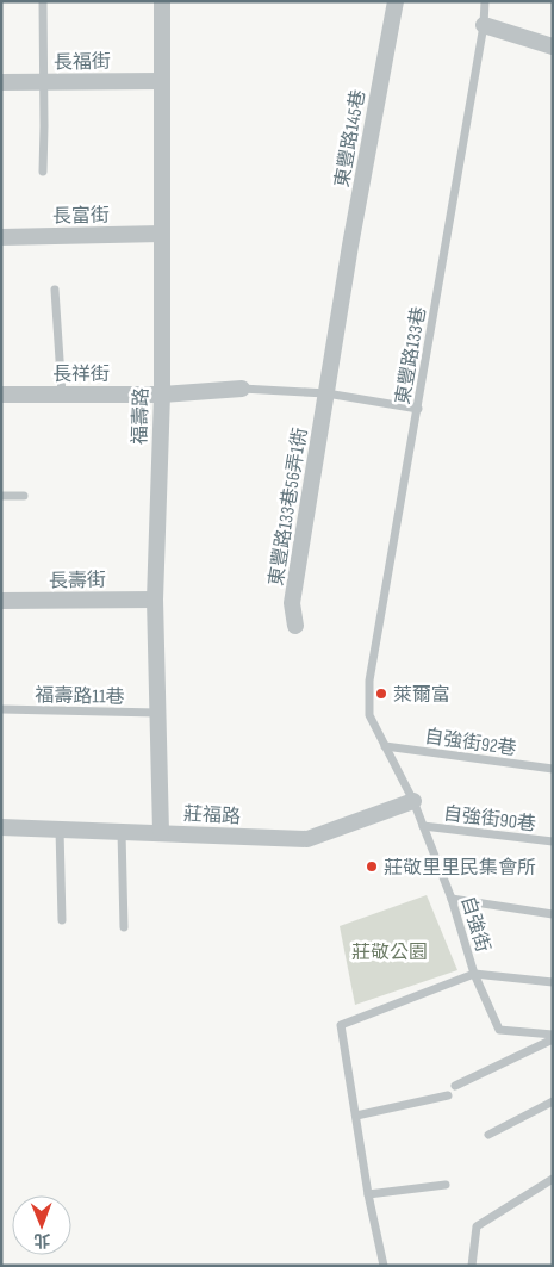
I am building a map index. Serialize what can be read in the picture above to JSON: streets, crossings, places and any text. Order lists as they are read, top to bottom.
{
  "streets": {
    "street": [
      "長福街",
      "東豐路145巷",
      "長富街",
      "長祥街",
      "福壽路",
      "東豐路133巷56弄1衖",
      "長壽街",
      "莊福路"
    ],
    "lane": [
      "東豐路133巷",
      "福壽路11巷",
      "自強街92巷",
      "自強街90巷",
      "自強街"
    ]
  },
  "crossings": [
    ["長福街", "福壽路"],
    ["東豐路145巷", "東豐路133巷56弄1衖"],
    ["長富街", "福壽路"],
    ["東豐路133巷", "自強街"],
    ["長祥街", "福壽路"],
    ["福壽路", "長壽街"],
    ["福壽路", "福壽路11巷"],
    ["福壽路", "莊福路"],
    ["自強街92巷", "自強街"],
    ["莊福路", "自強街"],
    ["自強街90巷", "自強街"]
  ],
  "parks": ["莊敬公園"],
  "places": ["萊爾富", "莊敬里里民集會所"],
  "north": "bottom"
}
